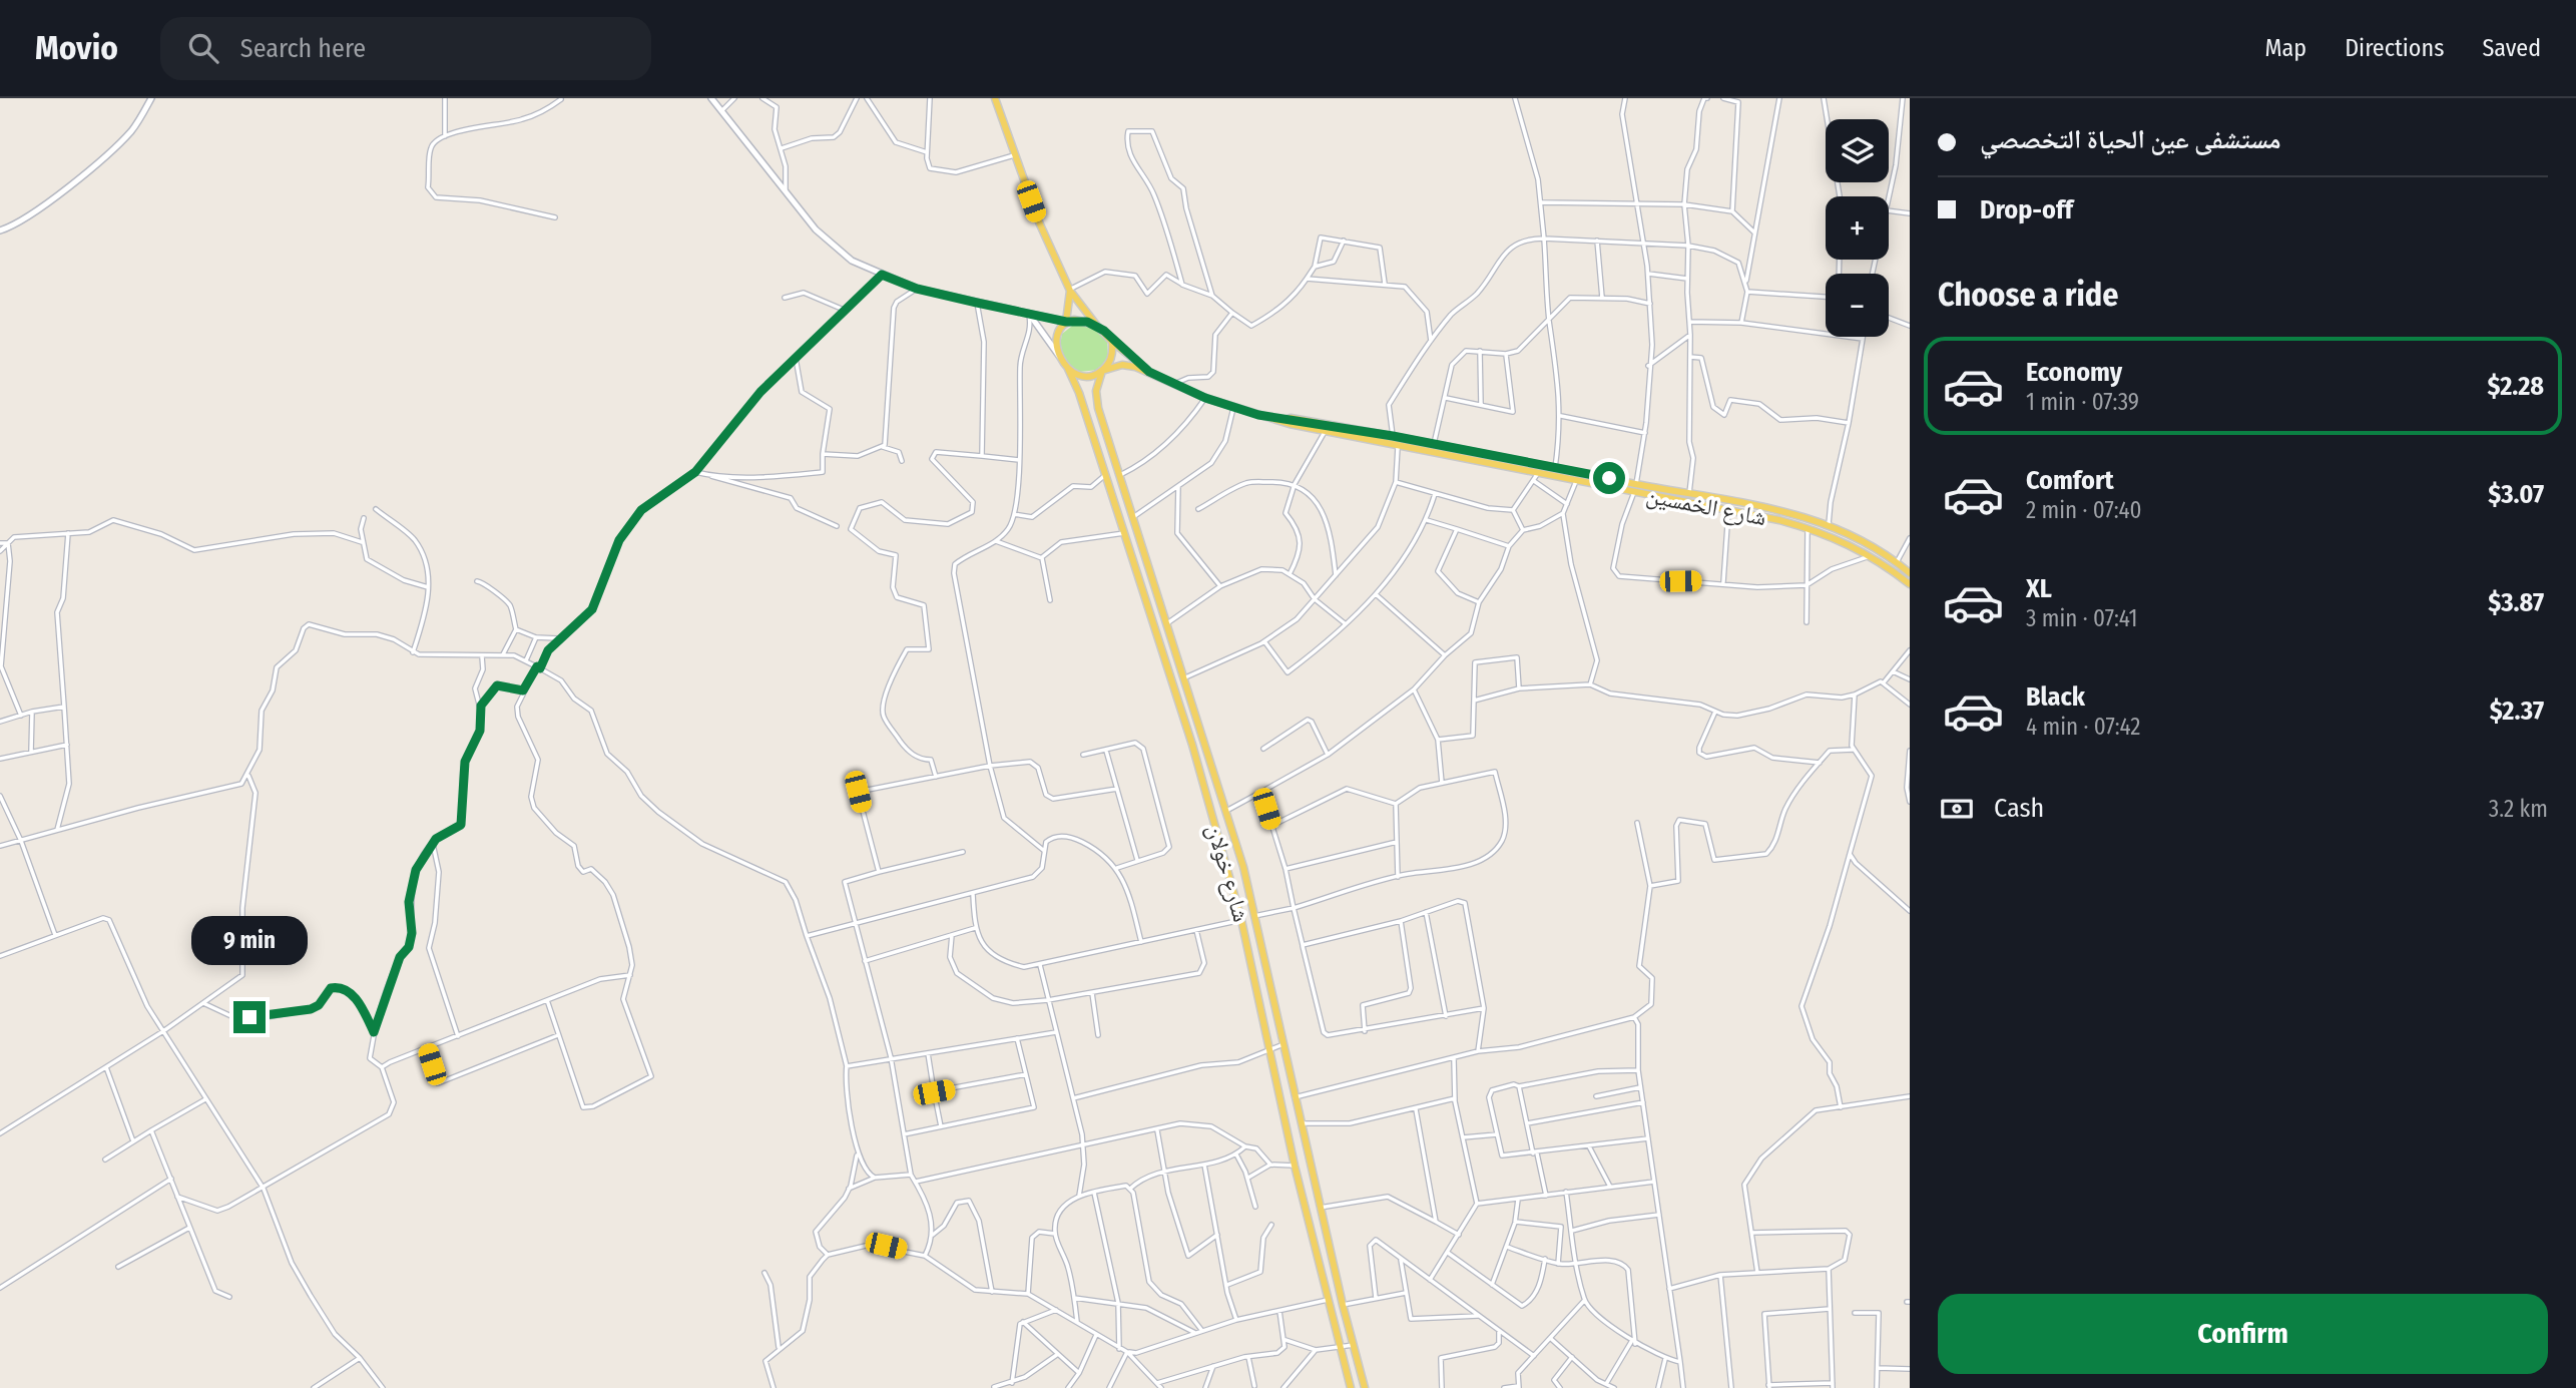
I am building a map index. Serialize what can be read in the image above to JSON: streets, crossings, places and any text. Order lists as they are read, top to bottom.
{
  "streets": {
    "main road": ["شارع الخمسين", "شارع خولان"]
  },
  "crossings": [
    ["شارع الخمسين", "شارع خولان"]
  ],
  "page": {
    "header": "Movio",
    "search": "Search here",
    "nav": ["Map", "Directions", "Saved"],
    "banner": ["مستشفى عين الحياة التخصصي", "Drop-off"],
    "map_buttons": ["+", "−"],
    "heading": "Choose a ride",
    "list": [
      {
        "name": "Economy",
        "note": "1 min · 07:39",
        "value": "$2.28"
      },
      {
        "name": "Comfort",
        "note": "2 min · 07:40",
        "value": "$3.07"
      },
      {
        "name": "XL",
        "note": "3 min · 07:41",
        "value": "$3.87"
      },
      {
        "name": "Black",
        "note": "4 min · 07:42",
        "value": "$2.37"
      }
    ],
    "pay": ["Cash", "3.2 km"],
    "bubble": "9 min",
    "buttons": "Confirm"
  }
}
